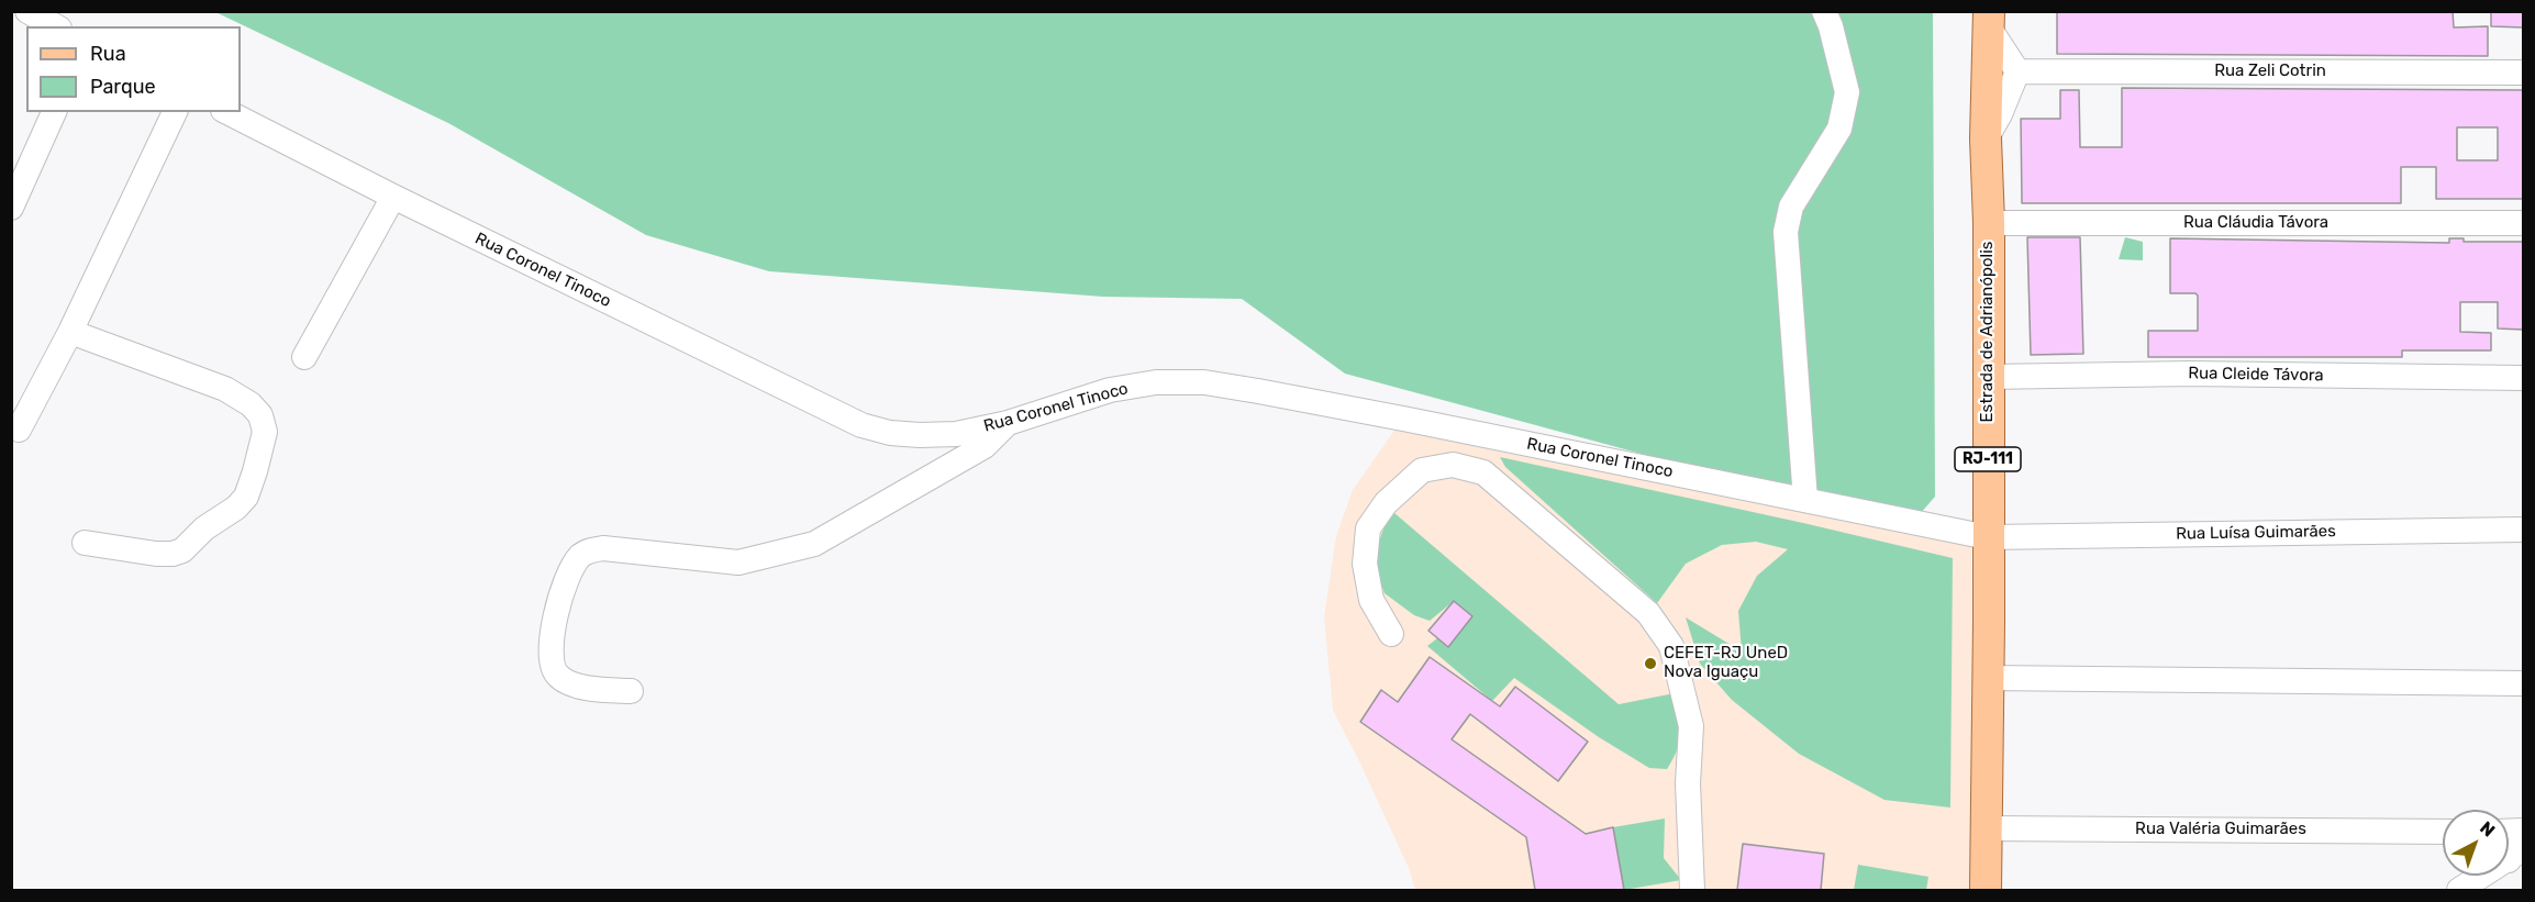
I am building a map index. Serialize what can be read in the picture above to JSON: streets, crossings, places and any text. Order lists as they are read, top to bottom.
{
  "streets": {
    "main road": ["Estrada de Adrianópolis", "RJ-111"],
    "street": [
      "Rua Zeli Cotrin",
      "Rua Cláudia Távora",
      "Rua Coronel Tinoco",
      "Rua Cleide Távora",
      "Rua Luísa Guimarães",
      "Rua Valéria Guimarães"
    ]
  },
  "crossings": [
    ["Rua Cláudia Távora", "Estrada de Adrianópolis"],
    ["Rua Coronel Tinoco", "Estrada de Adrianópolis"],
    ["Rua Coronel Tinoco", "Rua Luísa Guimarães"],
    ["Estrada de Adrianópolis", "Rua Cleide Távora"],
    ["Estrada de Adrianópolis", "Rua Luísa Guimarães"],
    ["Estrada de Adrianópolis", "Rua Valéria Guimarães"]
  ],
  "places": ["CEFET-RJ UneD Nova Iguaçu"],
  "legend": ["Rua", "Parque"],
  "north": "top right"
}
